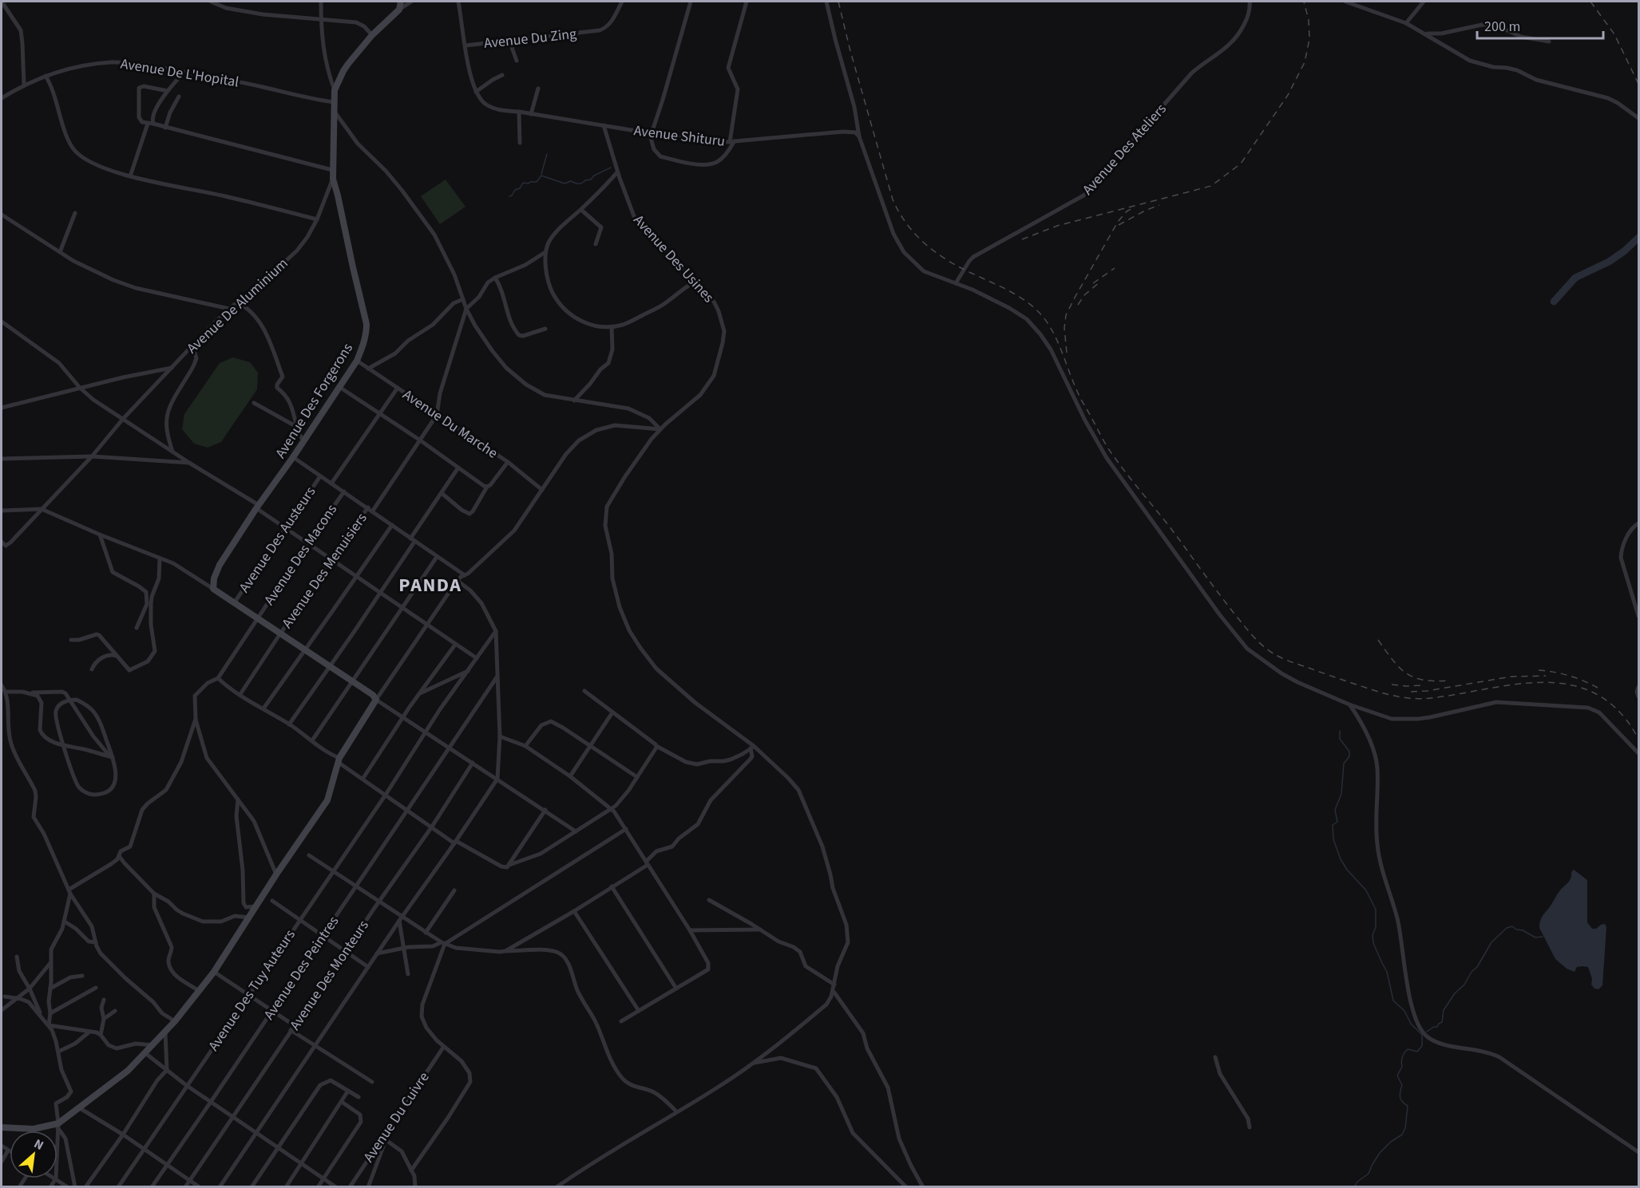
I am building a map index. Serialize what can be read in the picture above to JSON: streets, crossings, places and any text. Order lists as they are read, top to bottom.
{
  "streets": {
    "street": [
      "Avenue Du Zing",
      "Avenue De L'Hopital",
      "Avenue Shituru",
      "Avenue Des Ateliers",
      "Avenue Des Usines",
      "Avenue De Aluminium",
      "Avenue Des Forgerons",
      "Avenue Du Marche",
      "Avenue Des Austeurs",
      "Avenue Des Macons",
      "Avenue Des Menuisiers",
      "Avenue Des Peintres",
      "Avenue Des Monteurs",
      "Avenue Des Tuy Auteurs",
      "Avenue Du Cuivre"
    ]
  },
  "crossings": [
    ["Avenue De L'Hopital", "Avenue Des Forgerons"],
    ["Avenue Shituru", "Avenue Des Usines"],
    ["Avenue De Aluminium", "Avenue Des Forgerons"],
    ["Avenue Des Forgerons", "Avenue Du Marche"]
  ],
  "districts": ["PANDA"],
  "scale_bar": "200 m",
  "north": "top right"
}
